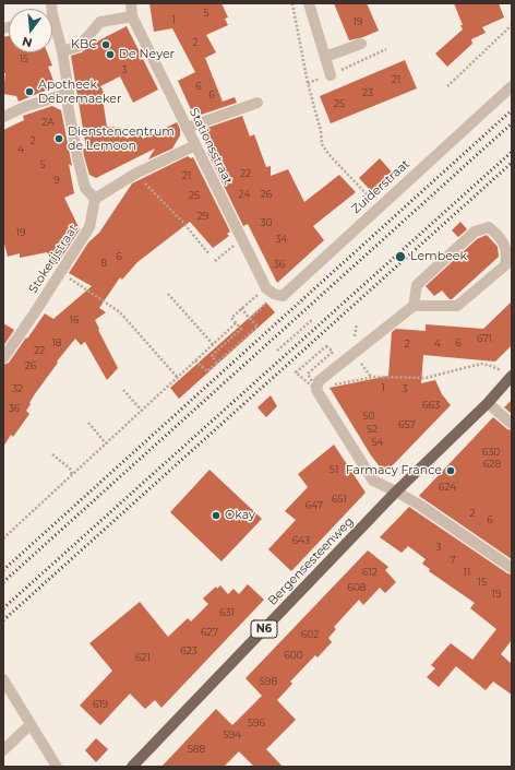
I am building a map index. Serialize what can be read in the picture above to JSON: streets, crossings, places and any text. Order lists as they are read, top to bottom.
{
  "streets": {
    "main road": ["Bergensesteenweg", "N6"],
    "street": ["Stationsstraat", "Zuiderstraat", "Stokerijstraat"]
  },
  "crossings": [
    ["Stationsstraat", "Zuiderstraat"]
  ],
  "places": [
    "KBC",
    "De Neyer",
    "Apotheek Debremaeker",
    "Dienstencentrum de Lemoon",
    "Lembeek",
    "Farmacy France",
    "Okay"
  ],
  "house_numbers": [
    "5",
    "1",
    "19",
    "2",
    "15",
    "3",
    "21",
    "6",
    "23",
    "6",
    "25",
    "2A",
    "2",
    "4",
    "5",
    "22",
    "21",
    "9",
    "24",
    "26",
    "25",
    "29",
    "30",
    "19",
    "34",
    "6",
    "8",
    "36",
    "16",
    "671",
    "18",
    "6",
    "2",
    "4",
    "22",
    "26",
    "1",
    "32",
    "3",
    "663",
    "36",
    "50",
    "657",
    "52",
    "54",
    "630",
    "628",
    "51",
    "624",
    "651",
    "647",
    "2",
    "6",
    "643",
    "3",
    "7",
    "612",
    "11",
    "15",
    "608",
    "19",
    "631",
    "627",
    "602",
    "623",
    "600",
    "621",
    "598",
    "619",
    "596",
    "594",
    "588"
  ],
  "north": "bottom"
}
